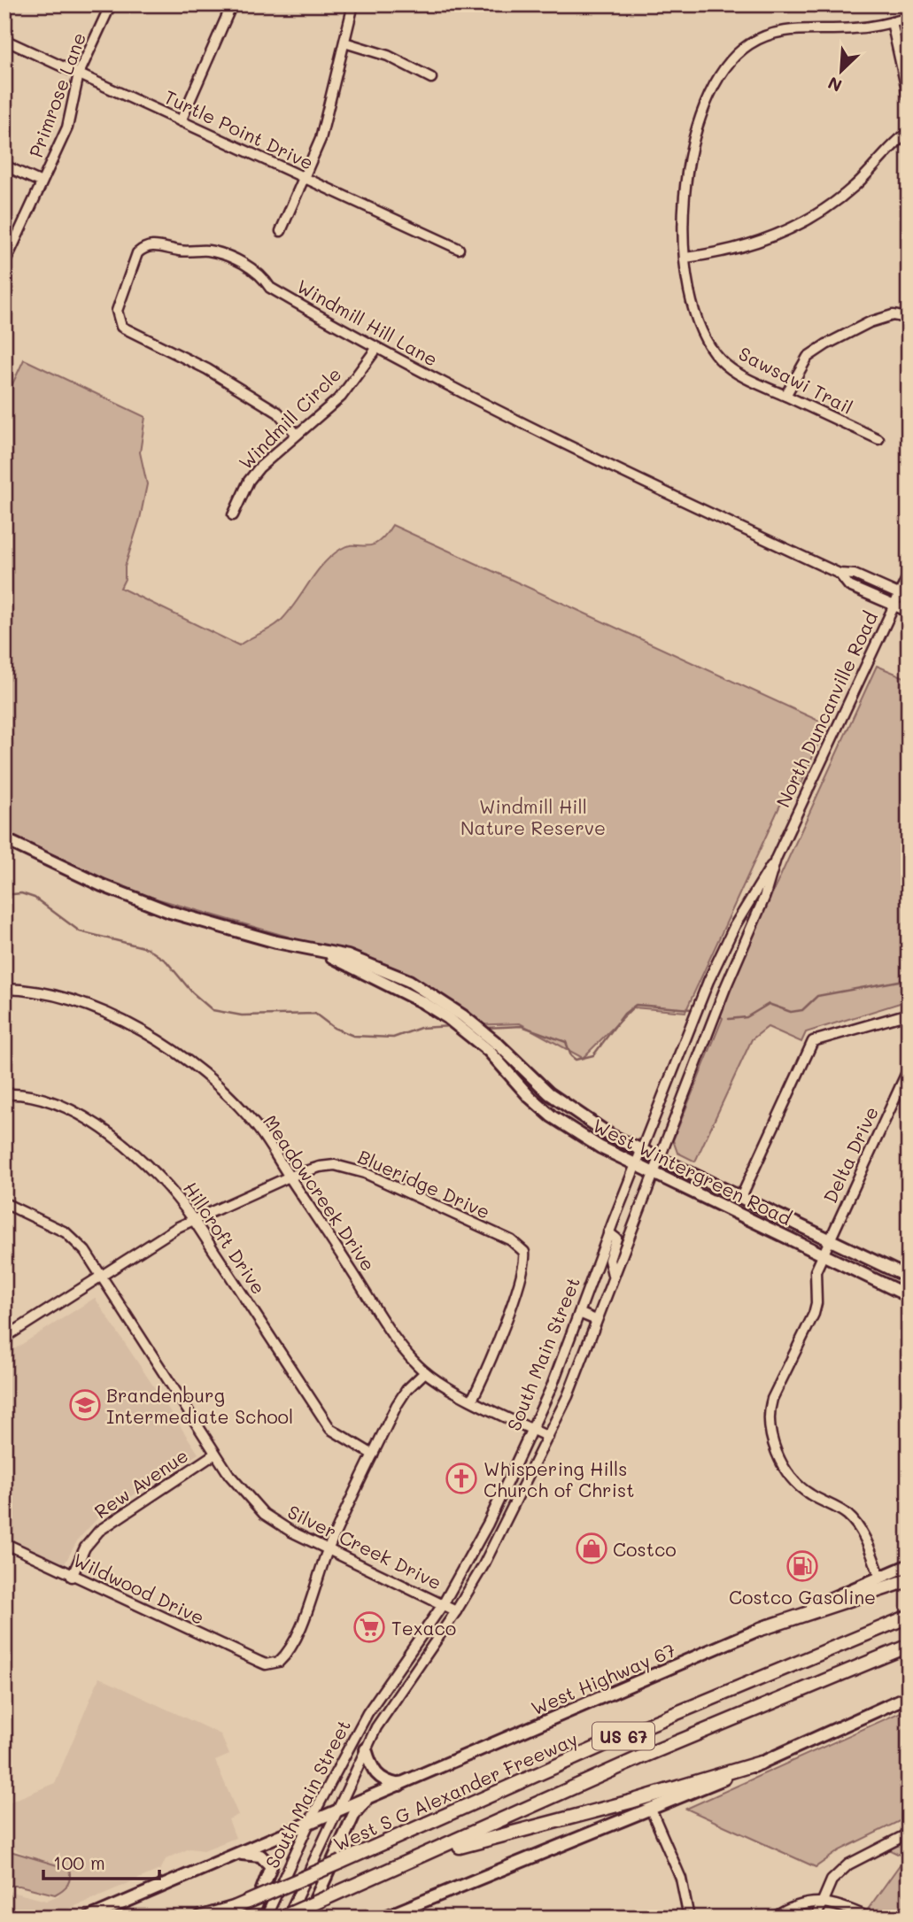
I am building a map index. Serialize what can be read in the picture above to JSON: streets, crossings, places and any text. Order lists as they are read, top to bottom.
{
  "streets": {
    "highway": ["US 67", "West S G Alexander Freeway"],
    "main road": ["West Wintergreen Road", "West Highway 67"],
    "street": [
      "Primrose Lane",
      "Turtle Point Drive",
      "Windmill Hill Lane",
      "Sawsawi Trail",
      "Windmill Circle",
      "North Duncanville Road",
      "Delta Drive",
      "Blueridge Drive",
      "Meadowcreek Drive",
      "Hillcroft Drive",
      "South Main Street",
      "Rew Avenue",
      "Silver Creek Drive",
      "Wildwood Drive"
    ]
  },
  "crossings": [
    ["Primrose Lane", "Turtle Point Drive"],
    ["Windmill Hill Lane", "Windmill Circle"],
    ["Windmill Hill Lane", "North Duncanville Road"],
    ["North Duncanville Road", "South Main Street"],
    ["Delta Drive", "West Wintergreen Road"],
    ["Delta Drive", "West Highway 67"],
    ["West Wintergreen Road", "South Main Street"],
    ["Blueridge Drive", "Meadowcreek Drive"],
    ["Blueridge Drive", "Hillcroft Drive"],
    ["Blueridge Drive", "Silver Creek Drive"],
    ["Meadowcreek Drive", "South Main Street"],
    ["South Main Street", "Silver Creek Drive"],
    ["South Main Street", "West Highway 67"],
    ["Rew Avenue", "Silver Creek Drive"],
    ["Rew Avenue", "Wildwood Drive"],
    ["Silver Creek Drive", "Wildwood Drive"],
    ["US 67", "West S G Alexander Freeway"]
  ],
  "parks": ["Windmill Hill Nature Reserve"],
  "places": {
    "school or university": ["Brandenburg Intermediate School"],
    "church": ["Whispering Hills Church of Christ"],
    "shop": ["Costco"],
    "fuel station": ["Costco Gasoline"],
    "supermarket": ["Texaco"]
  },
  "scale_bar": "100 m",
  "north": "bottom left"
}
